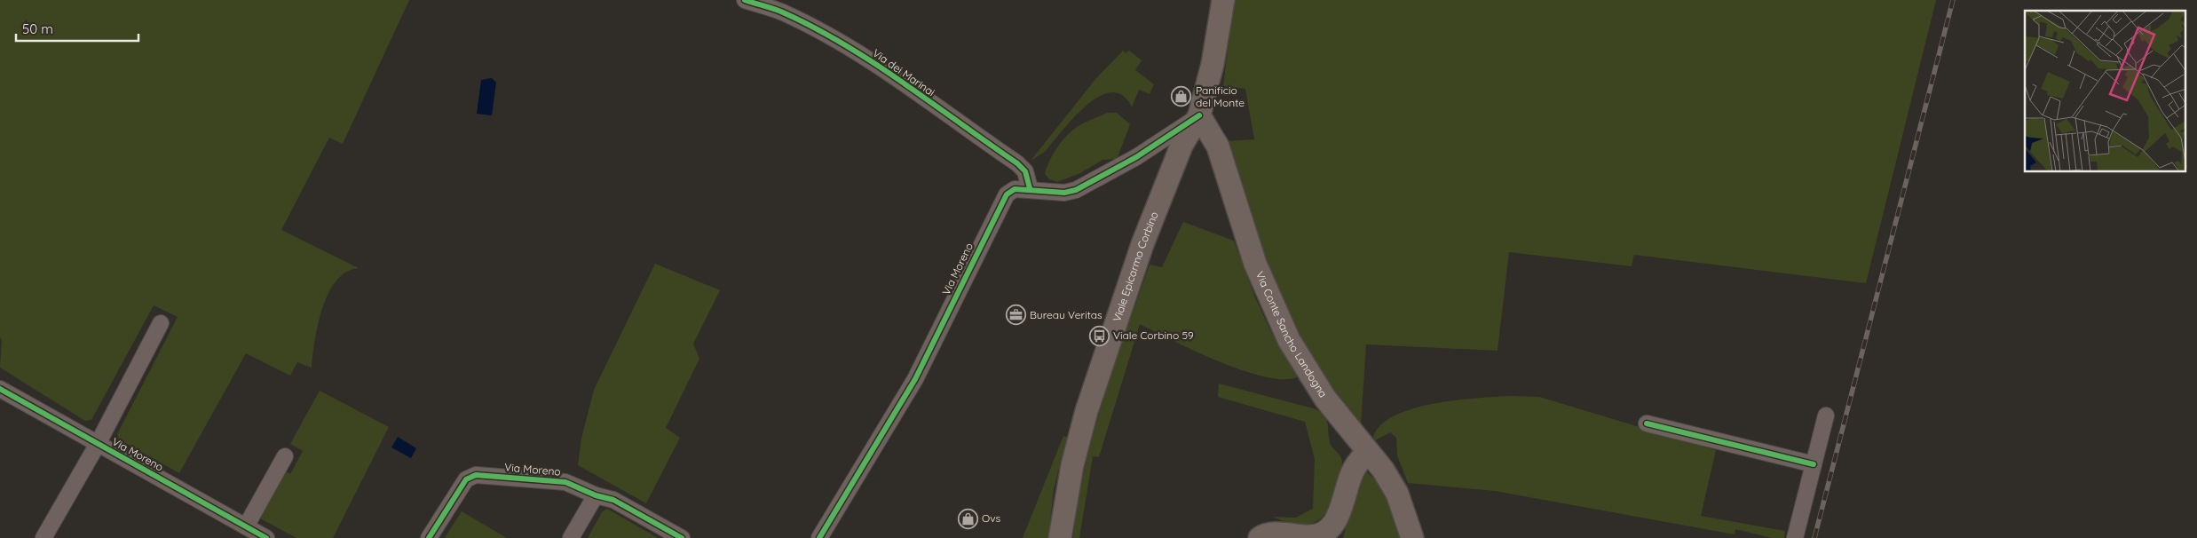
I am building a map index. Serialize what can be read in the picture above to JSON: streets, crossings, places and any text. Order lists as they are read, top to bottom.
{
  "streets": {
    "main road": ["Viale Epicarmo Corbino", "Via Conte Sancho Landogna"],
    "street": ["Via dei Marinai", "Via Moreno"]
  },
  "crossings": [
    ["Via dei Marinai", "Via Moreno"],
    ["Viale Epicarmo Corbino", "Via Moreno"],
    ["Viale Epicarmo Corbino", "Via Conte Sancho Landogna"]
  ],
  "places": {
    "shop": ["Panificio del Monte", "Ovs"],
    "office": ["Bureau Veritas"],
    "bus stop": ["Viale Corbino 59"]
  },
  "scale_bar": "50 m"
}
